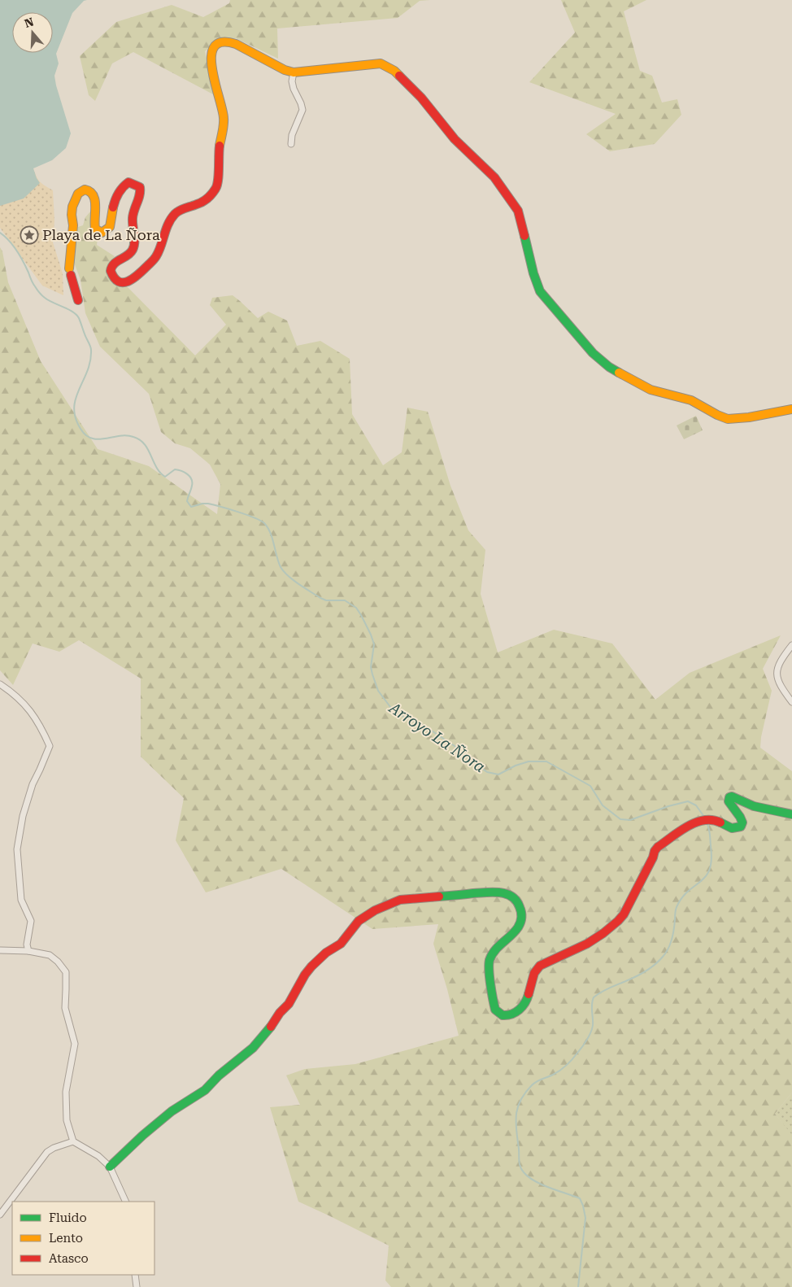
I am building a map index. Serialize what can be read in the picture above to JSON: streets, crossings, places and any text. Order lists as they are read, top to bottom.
{
  "water": ["Arroyo La Ñora"],
  "places": {
    "place": ["Playa de La Ñora"]
  },
  "legend": ["Fluido", "Lento", "Atasco"],
  "north": "top"
}
